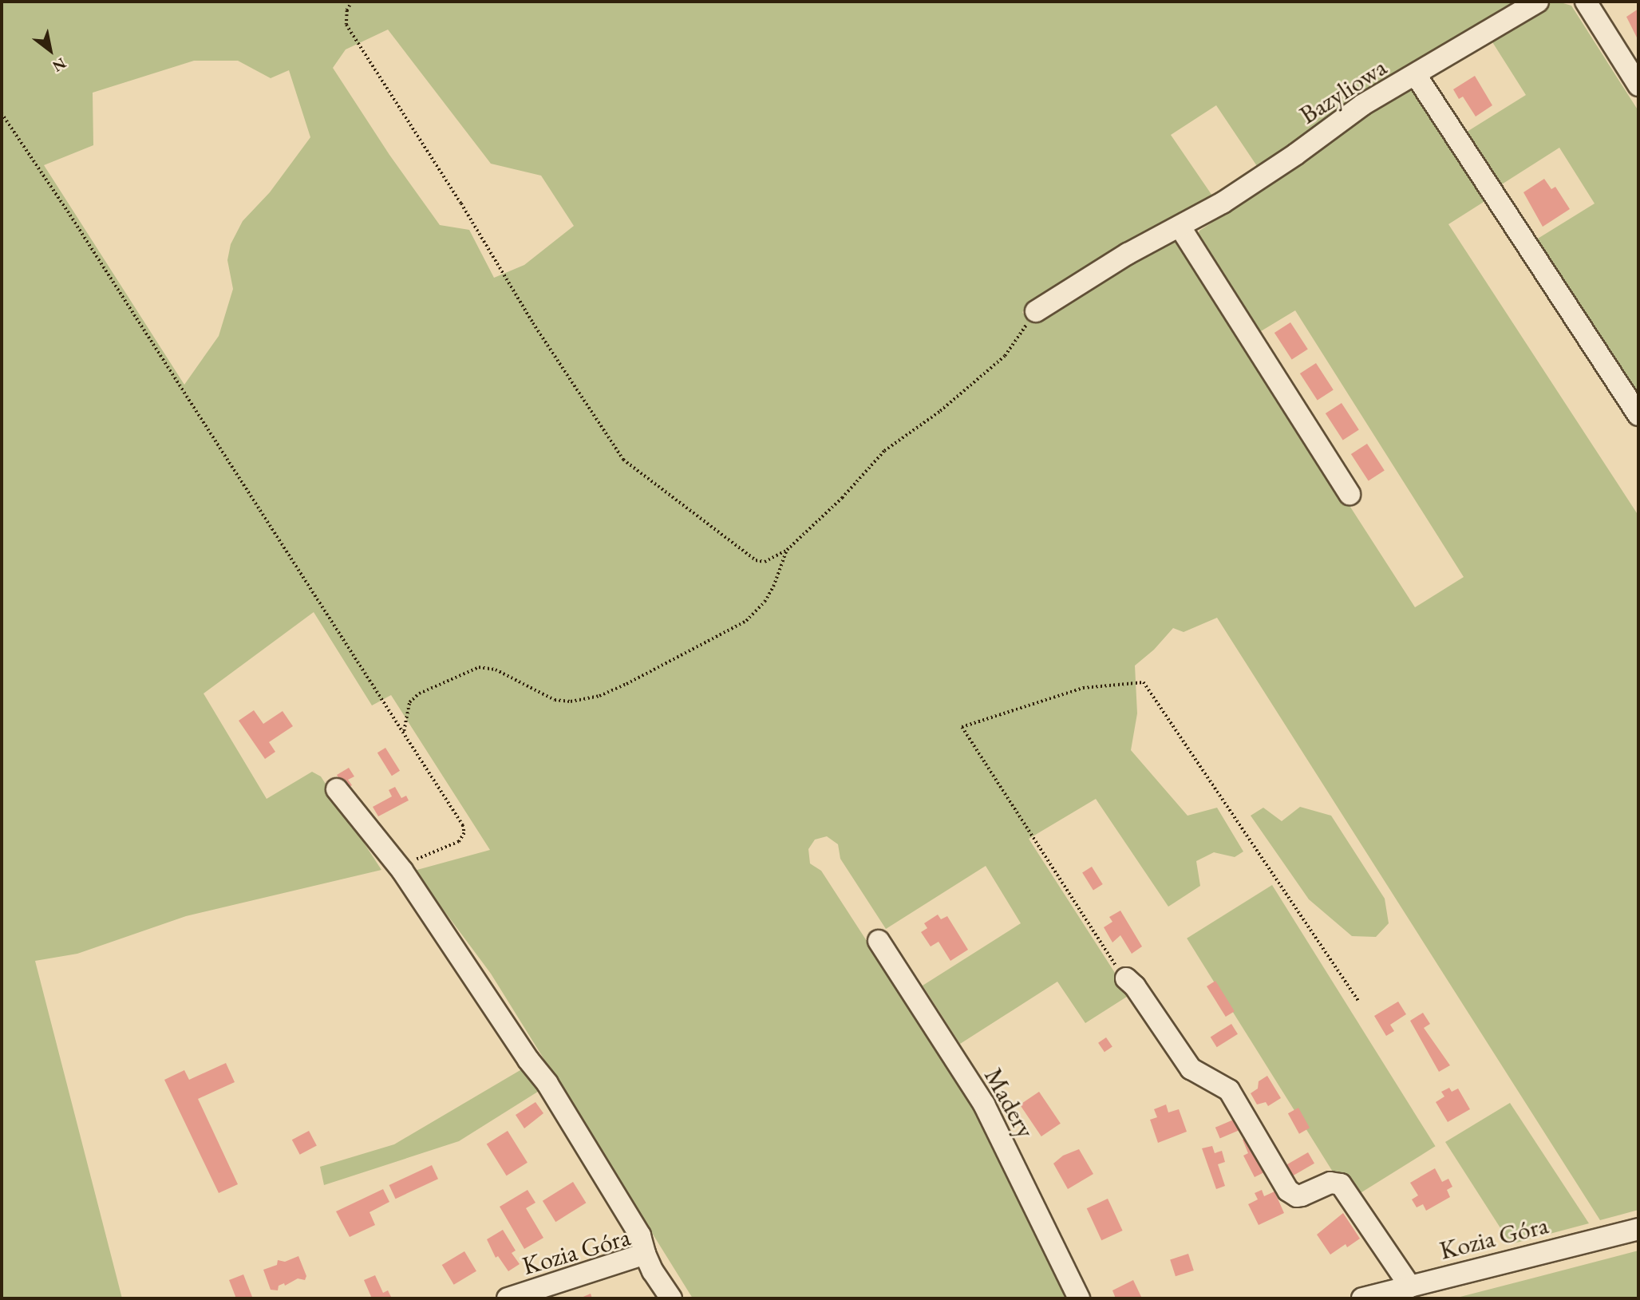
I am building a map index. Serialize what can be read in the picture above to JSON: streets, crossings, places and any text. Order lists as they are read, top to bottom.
{
  "streets": {
    "street": ["Bazyliowa", "Madery", "Kozia Góra"]
  },
  "north": "bottom right"
}
